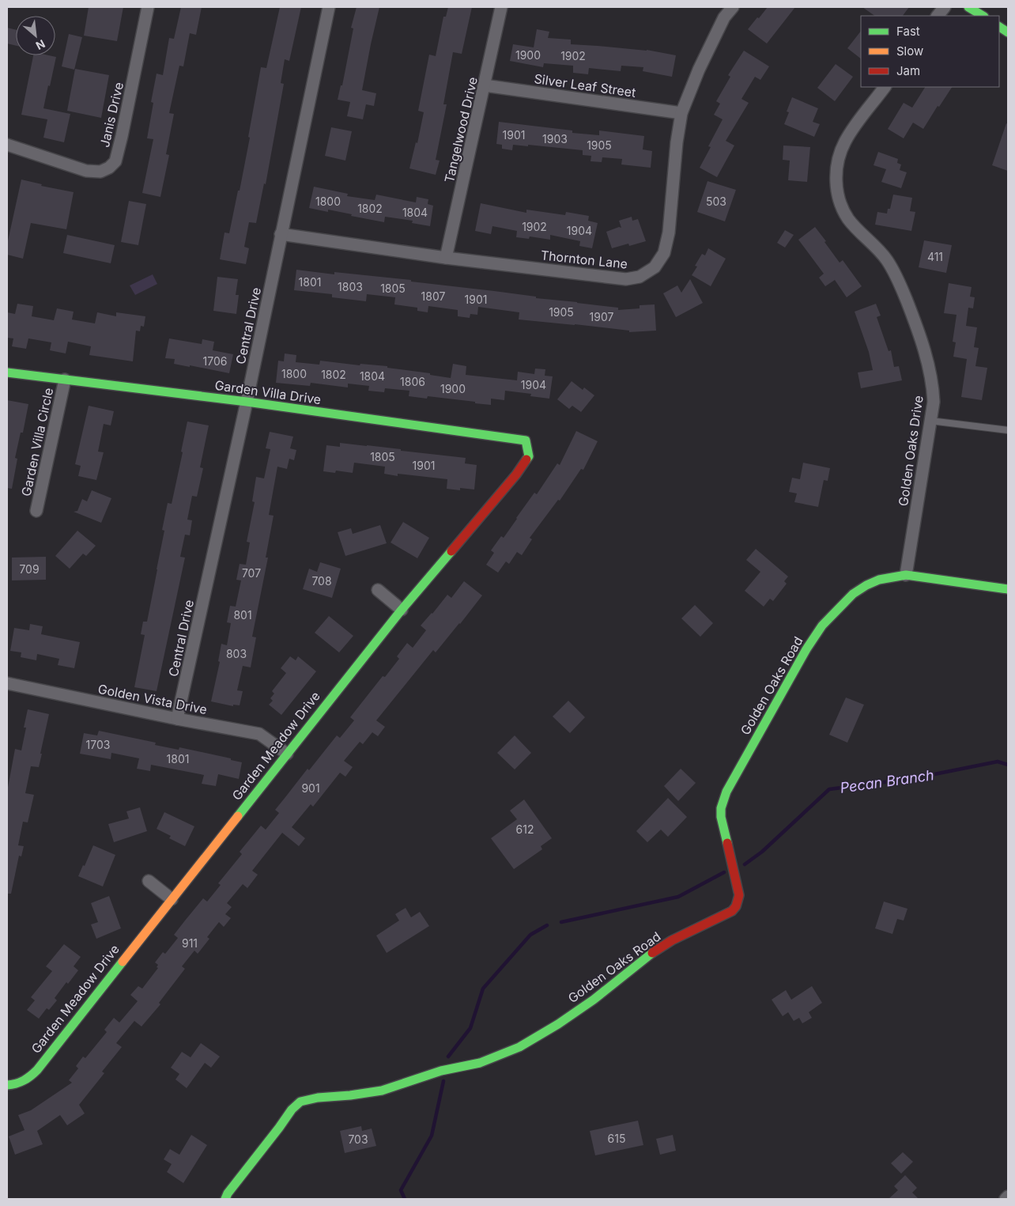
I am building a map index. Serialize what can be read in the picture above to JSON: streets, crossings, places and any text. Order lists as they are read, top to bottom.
{
  "streets": {
    "street": [
      "Silver Leaf Street",
      "Janis Drive",
      "Tangelwood Drive",
      "Thornton Lane",
      "Central Drive",
      "Garden Villa Drive",
      "Garden Villa Circle",
      "Golden Oaks Drive",
      "Golden Oaks Road",
      "Golden Vista Drive",
      "Garden Meadow Drive"
    ]
  },
  "crossings": [
    ["Silver Leaf Street", "Tangelwood Drive"],
    ["Silver Leaf Street", "Thornton Lane"],
    ["Tangelwood Drive", "Thornton Lane"],
    ["Thornton Lane", "Central Drive"],
    ["Central Drive", "Garden Villa Drive"],
    ["Central Drive", "Golden Vista Drive"],
    ["Garden Villa Drive", "Garden Villa Circle"],
    ["Garden Villa Drive", "Garden Meadow Drive"],
    ["Golden Oaks Drive", "Golden Oaks Road"],
    ["Golden Vista Drive", "Garden Meadow Drive"]
  ],
  "water": ["Pecan Branch"],
  "house_numbers": [
    "1900",
    "1902",
    "1901",
    "1903",
    "1905",
    "1800",
    "503",
    "1802",
    "1804",
    "1902",
    "1904",
    "411",
    "1801",
    "1803",
    "1805",
    "1807",
    "1901",
    "1905",
    "1907",
    "1706",
    "1800",
    "1802",
    "1804",
    "1806",
    "1904",
    "1900",
    "1805",
    "1901",
    "709",
    "707",
    "708",
    "801",
    "803",
    "1703",
    "1801",
    "901",
    "612",
    "911",
    "615",
    "703"
  ],
  "legend": ["Fast", "Slow", "Jam"],
  "north": "bottom right"
}
